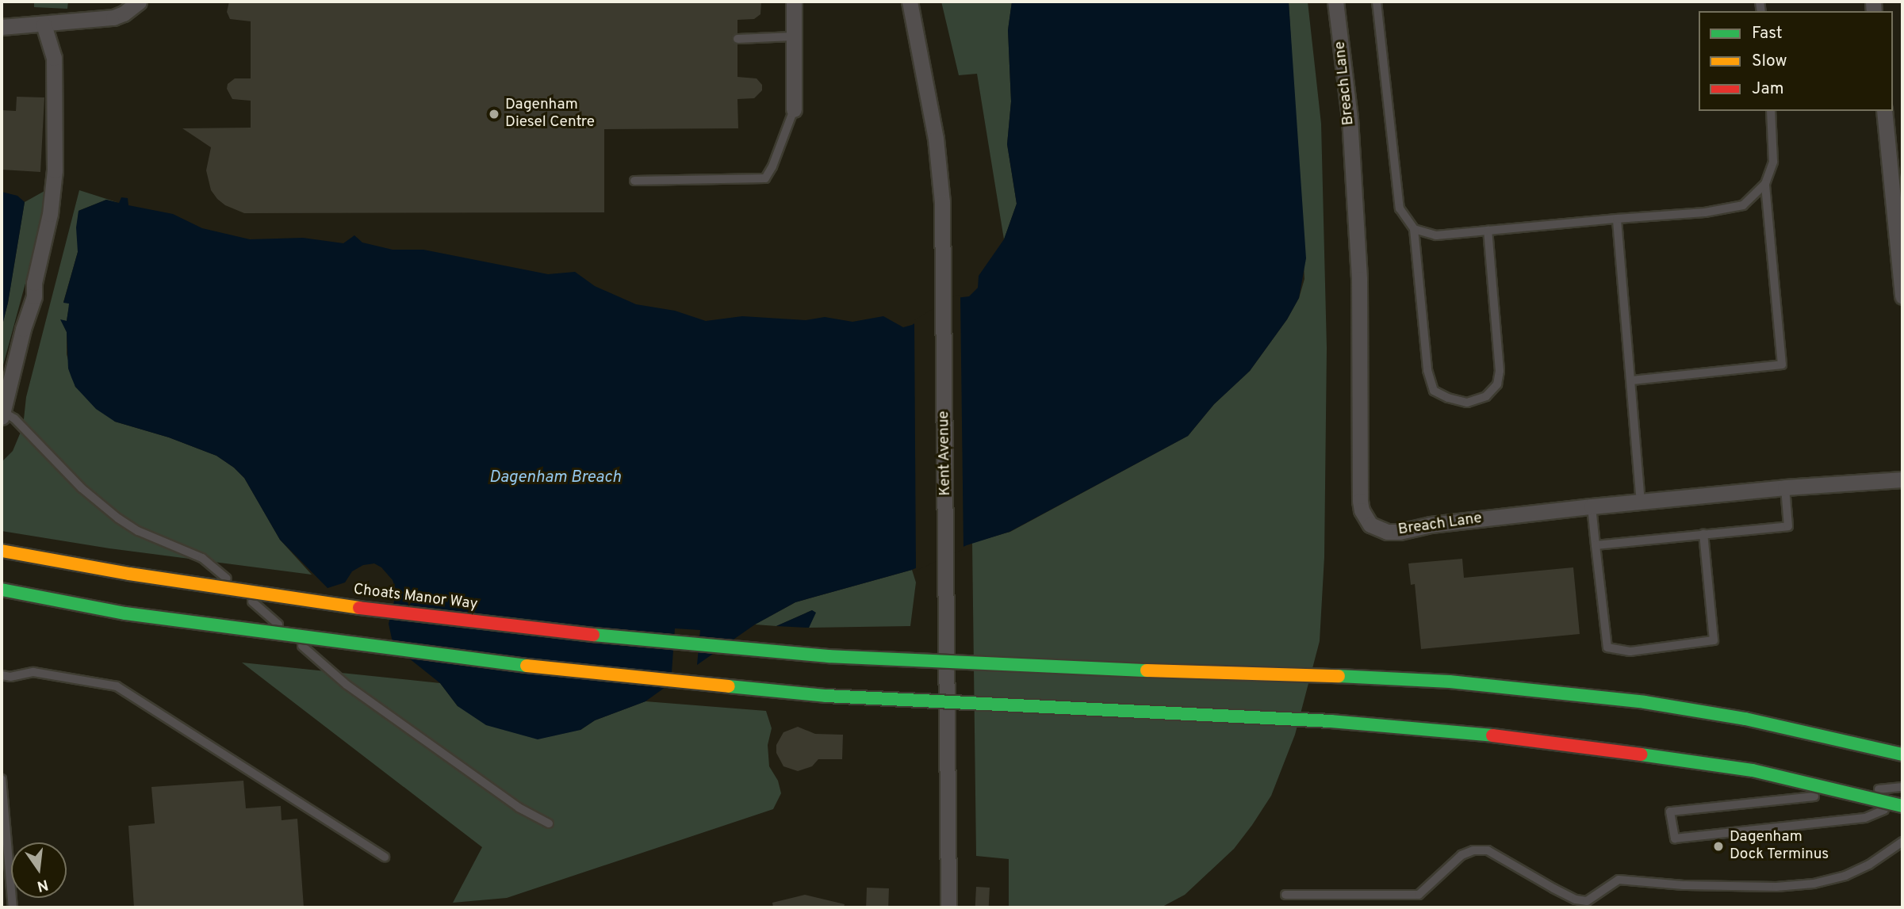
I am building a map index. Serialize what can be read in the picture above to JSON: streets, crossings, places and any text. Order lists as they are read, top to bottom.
{
  "streets": {
    "highway": ["Choats Manor Way"],
    "street": ["Breach Lane", "Kent Avenue"]
  },
  "water": ["Dagenham Breach"],
  "places": ["Dagenham Diesel Centre", "Dagenham Dock Terminus"],
  "legend": ["Fast", "Slow", "Jam"],
  "north": "bottom"
}
